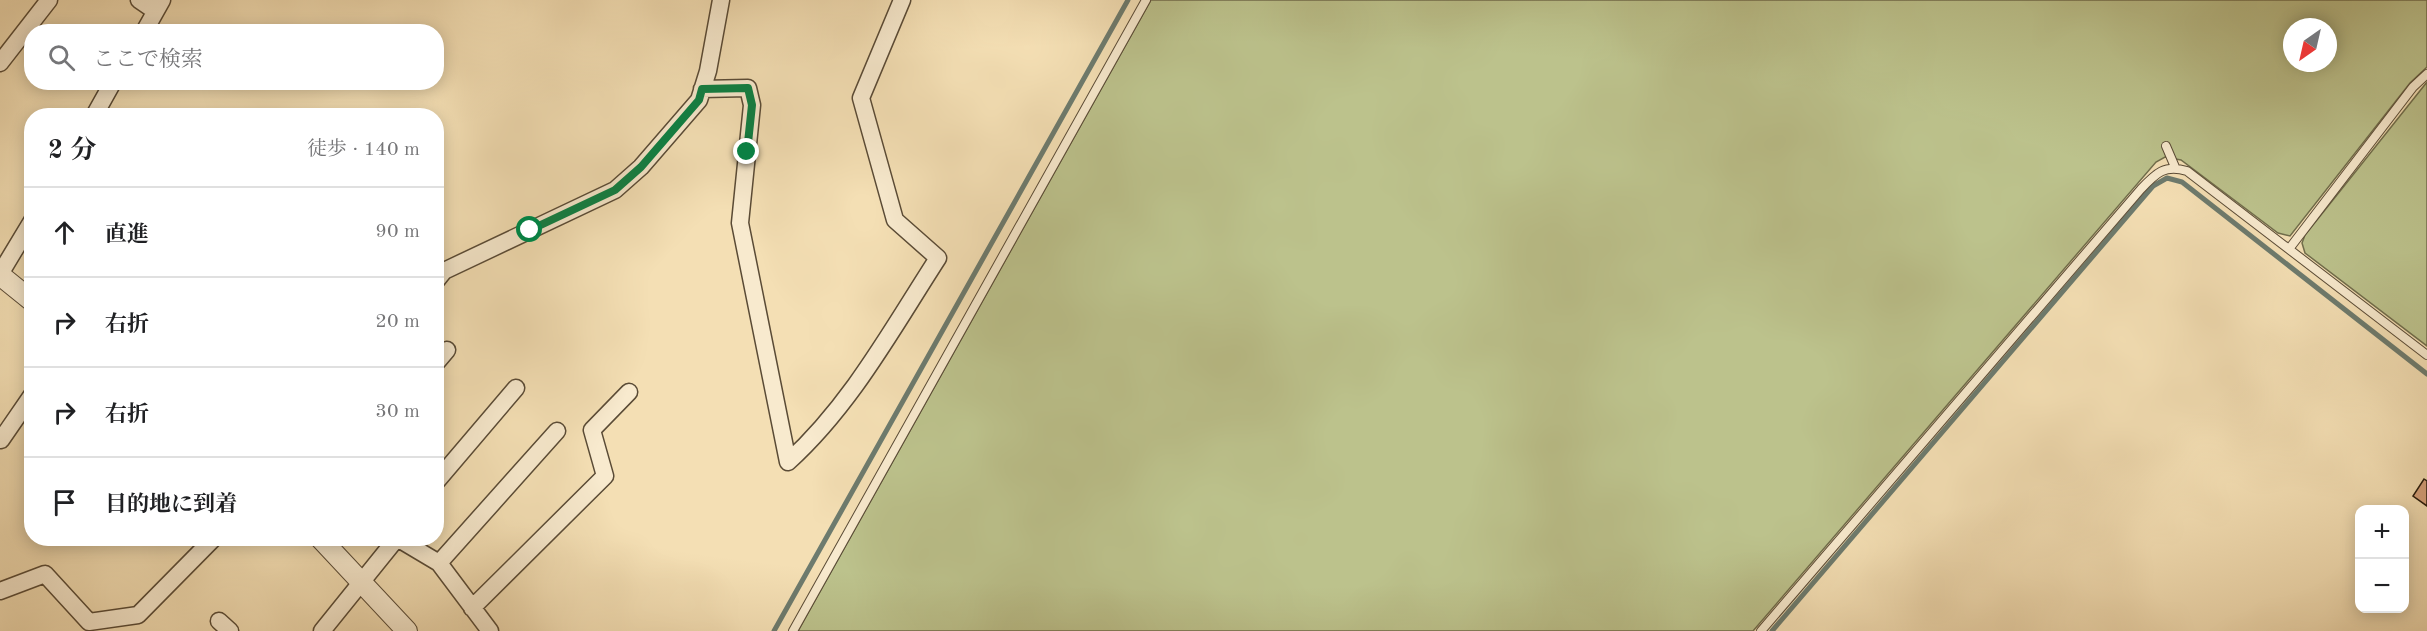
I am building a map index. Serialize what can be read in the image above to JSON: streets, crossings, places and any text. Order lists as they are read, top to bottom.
{
  "north": "bottom left",
  "page": {
    "search": "ここで検索",
    "heading": ["2 分", "徒歩 · 140 m"],
    "list": [
      ["直進", "90 m"],
      ["右折", "20 m"],
      ["右折", "30 m"],
      "目的地に到着"
    ],
    "map_buttons": ["+", "−"]
  }
}
